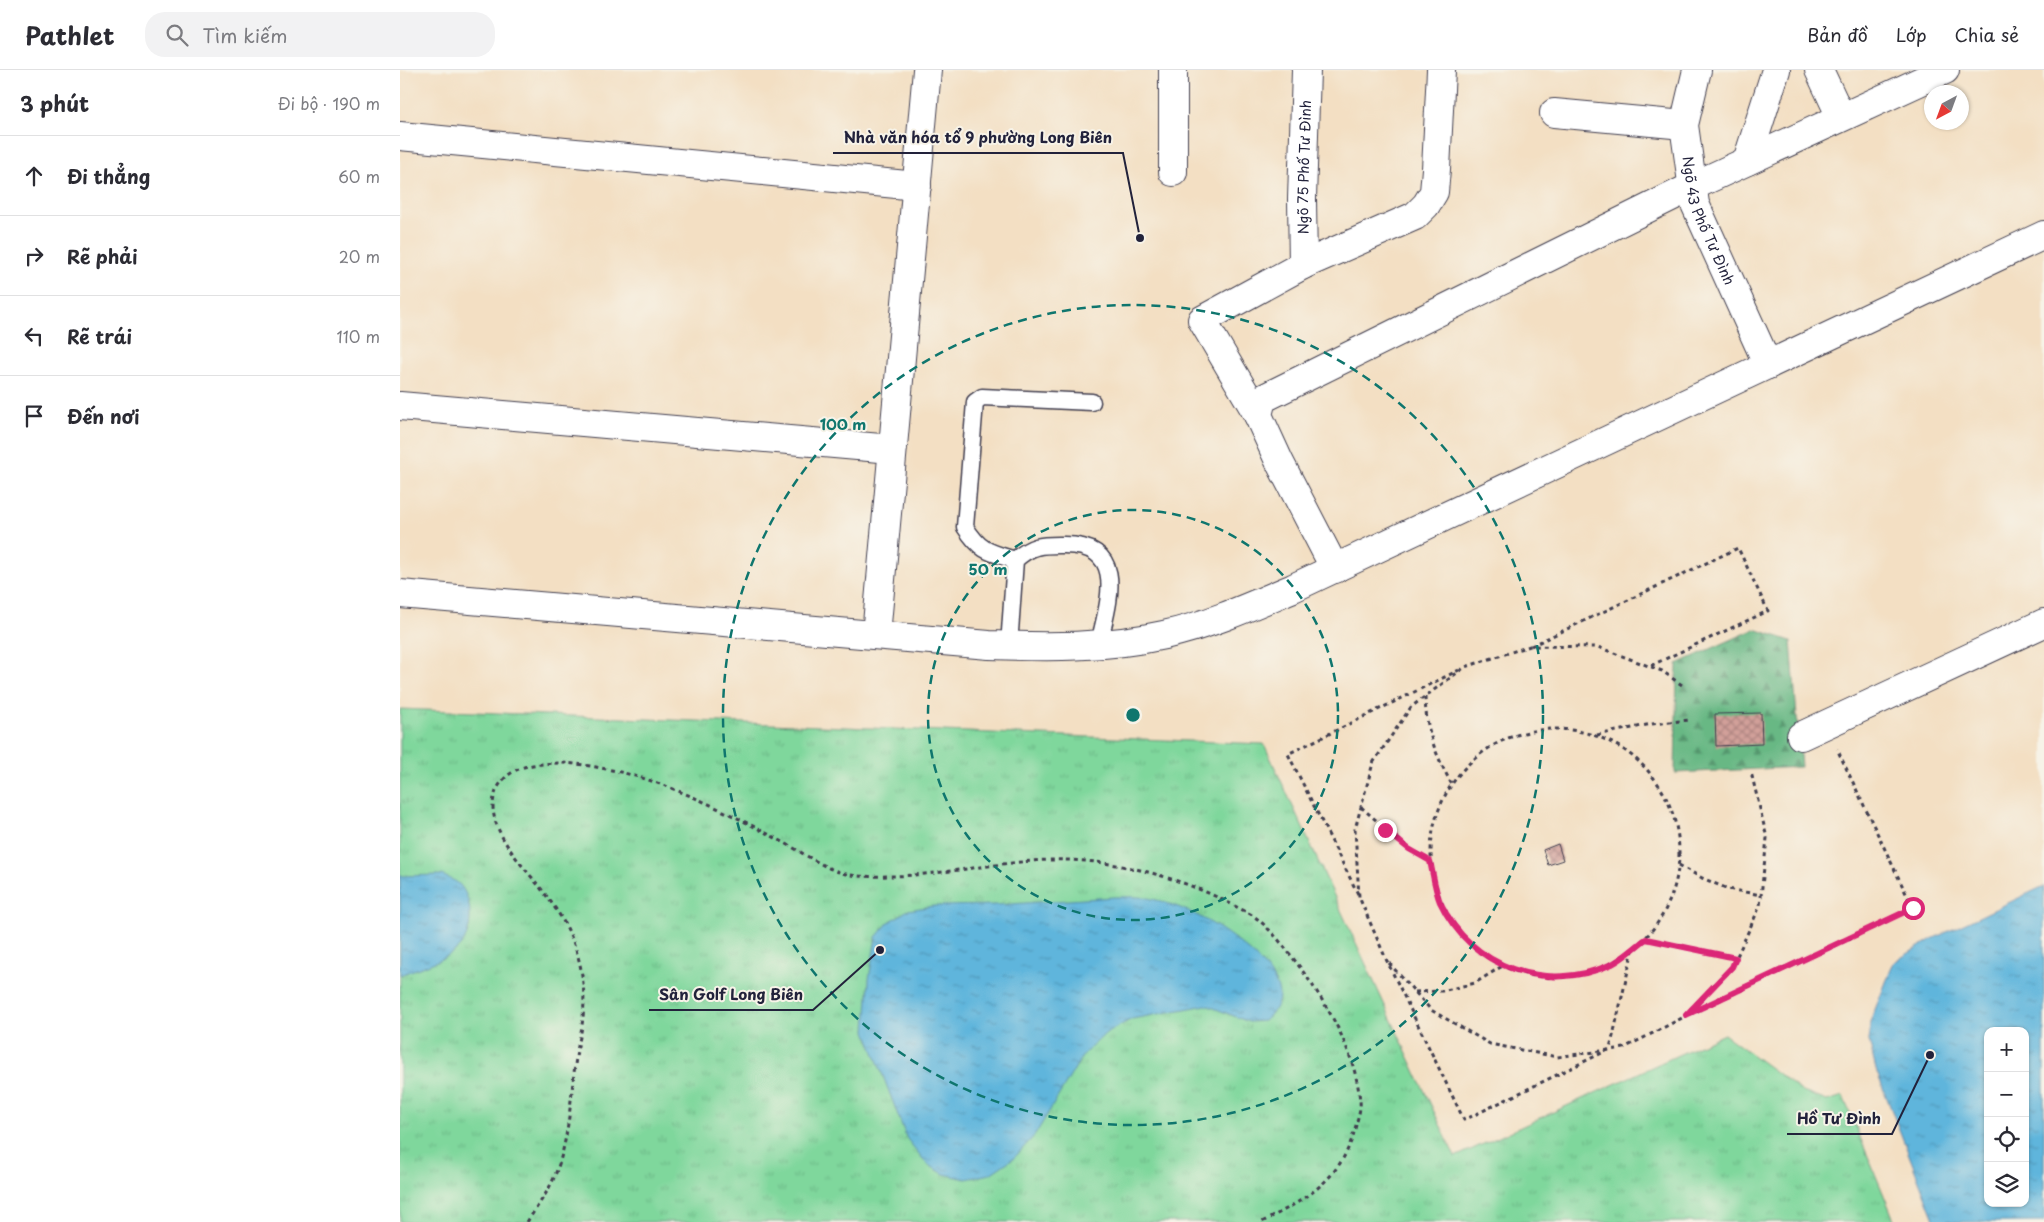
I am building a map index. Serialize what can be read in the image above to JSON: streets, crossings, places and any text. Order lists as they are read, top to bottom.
{
  "streets": {
    "street": ["Ngõ 75 Phố Tư Đình", "Ngõ 43 Phố Tư Đình"]
  },
  "places": ["Nhà văn hóa tổ 9 phường Long Biên", "Sân Golf Long Biên", "Hồ Tư Đình"],
  "north": "bottom left",
  "page": {
    "header": "Pathlet",
    "search": "Tìm kiếm",
    "nav": ["Bản đồ", "Lớp", "Chia sẻ"],
    "heading": ["3 phút", "Đi bộ · 190 m"],
    "list": [
      ["Đi thẳng", "60 m"],
      ["Rẽ phải", "20 m"],
      ["Rẽ trái", "110 m"],
      "Đến nơi"
    ],
    "map_buttons": ["+", "−"]
  },
  "rings": ["100 m", "50 m"]
}
